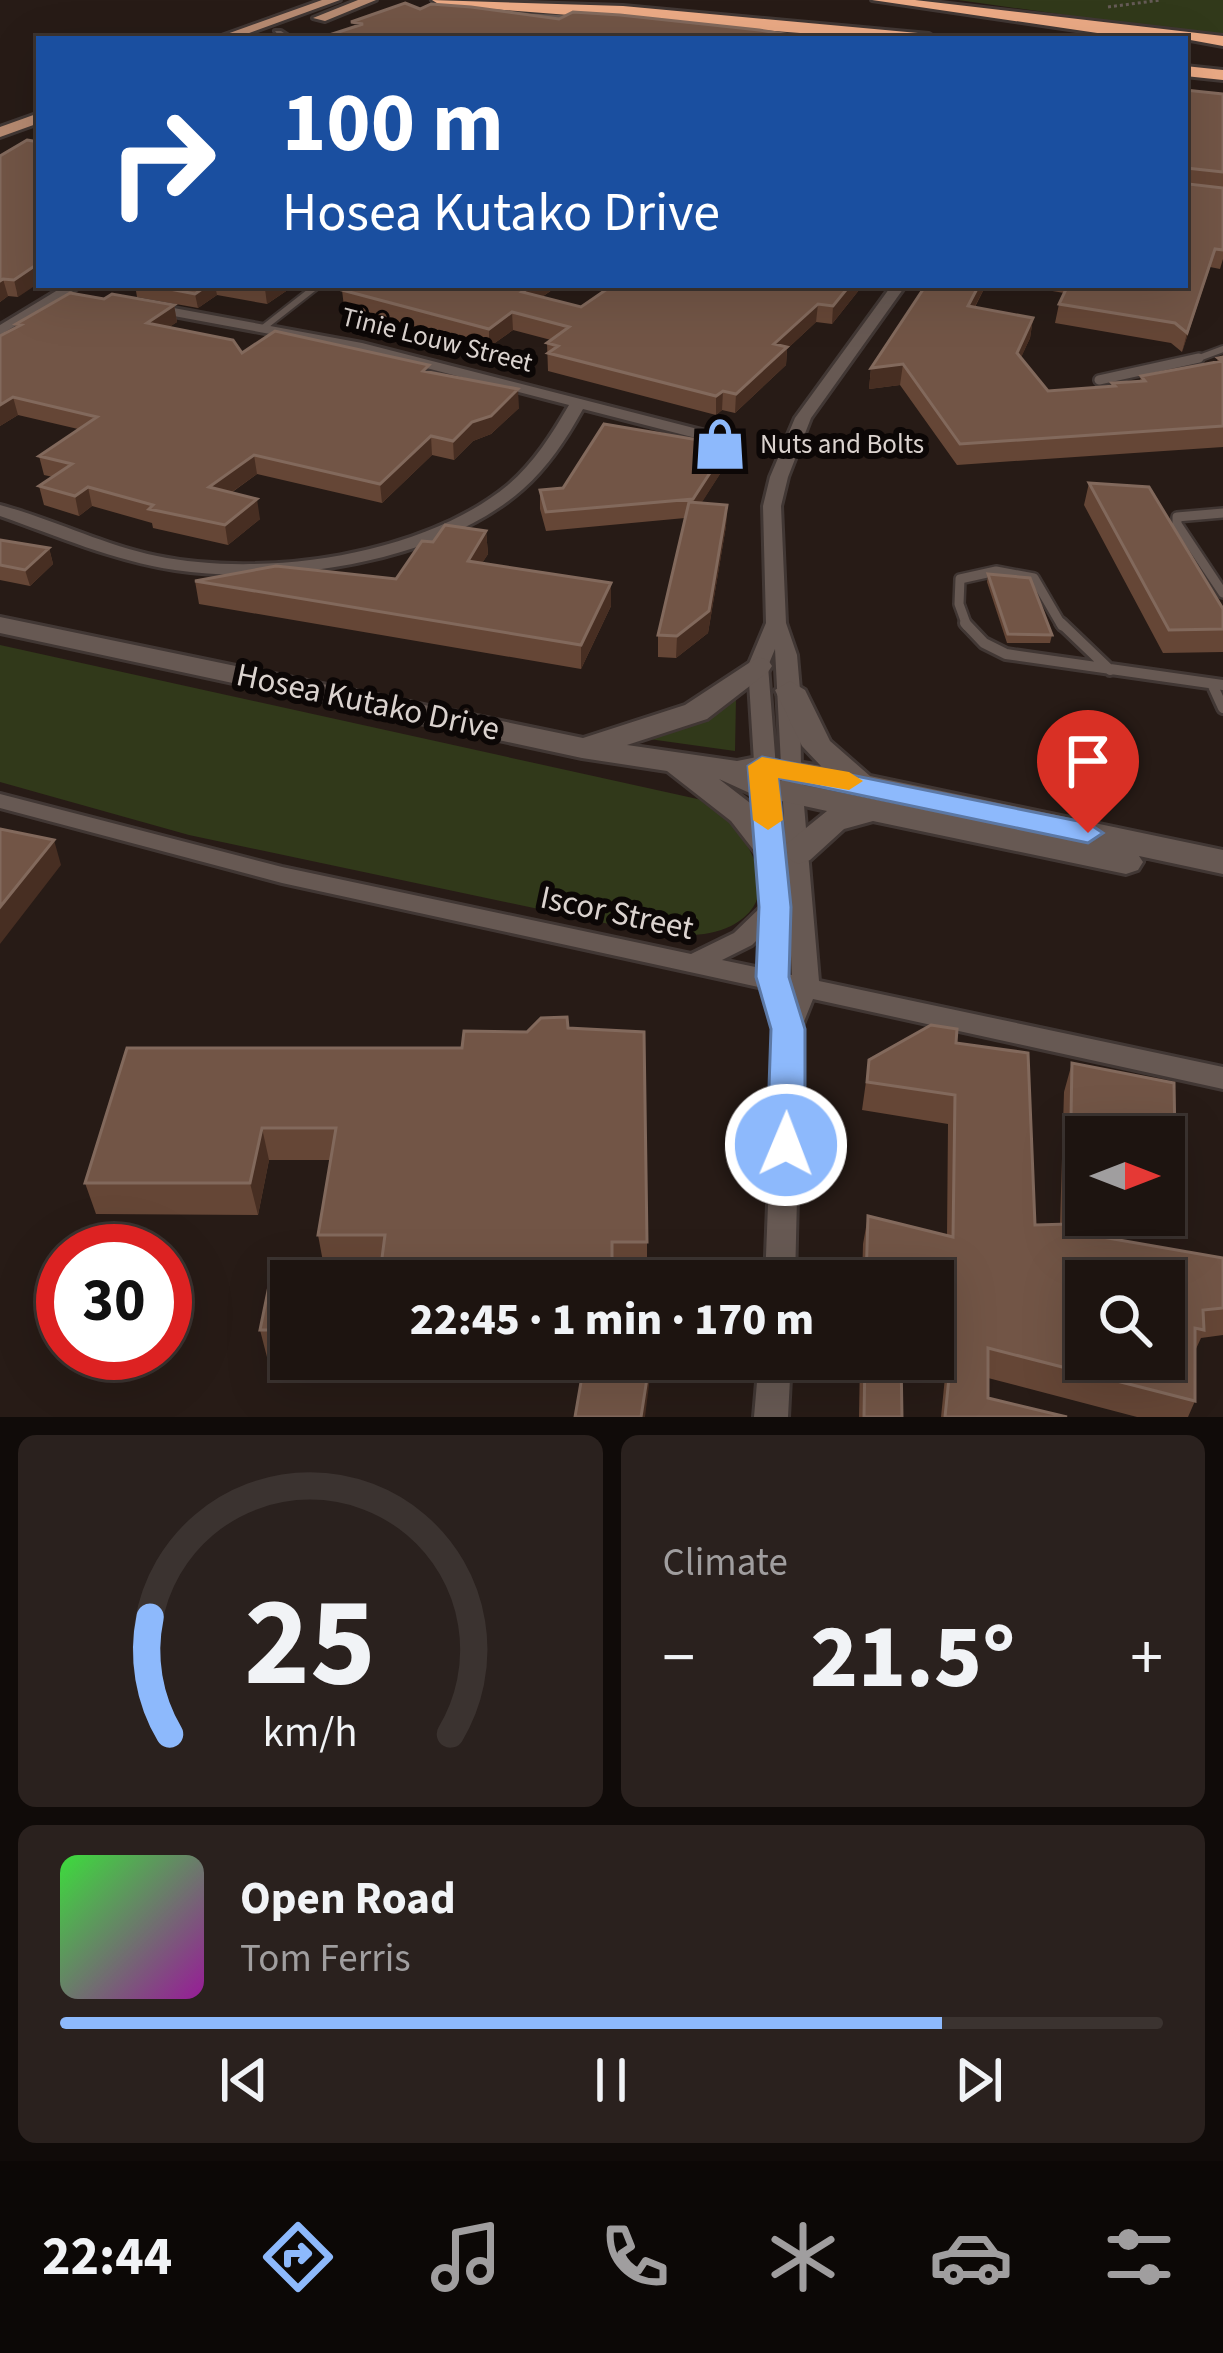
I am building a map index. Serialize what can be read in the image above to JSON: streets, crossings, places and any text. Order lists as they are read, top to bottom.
{
  "streets": {
    "main road": ["Hosea Kutako Drive"],
    "street": ["Tinie Louw Street", "Iscor Street"]
  },
  "places": {
    "shop": ["Nuts and Bolts"]
  },
  "north": "right",
  "page": {
    "turn": ["100 m", "Hosea Kutako Drive"],
    "limit": "30",
    "trip": "22:45 · 1 min · 170 m",
    "tile": "Climate",
    "heat": ["−", "21.5°", "+"],
    "song": ["Open Road", "Tom Ferris"],
    "tabs": "22:44",
    "gauge": ["25", "km/h"]
  }
}
